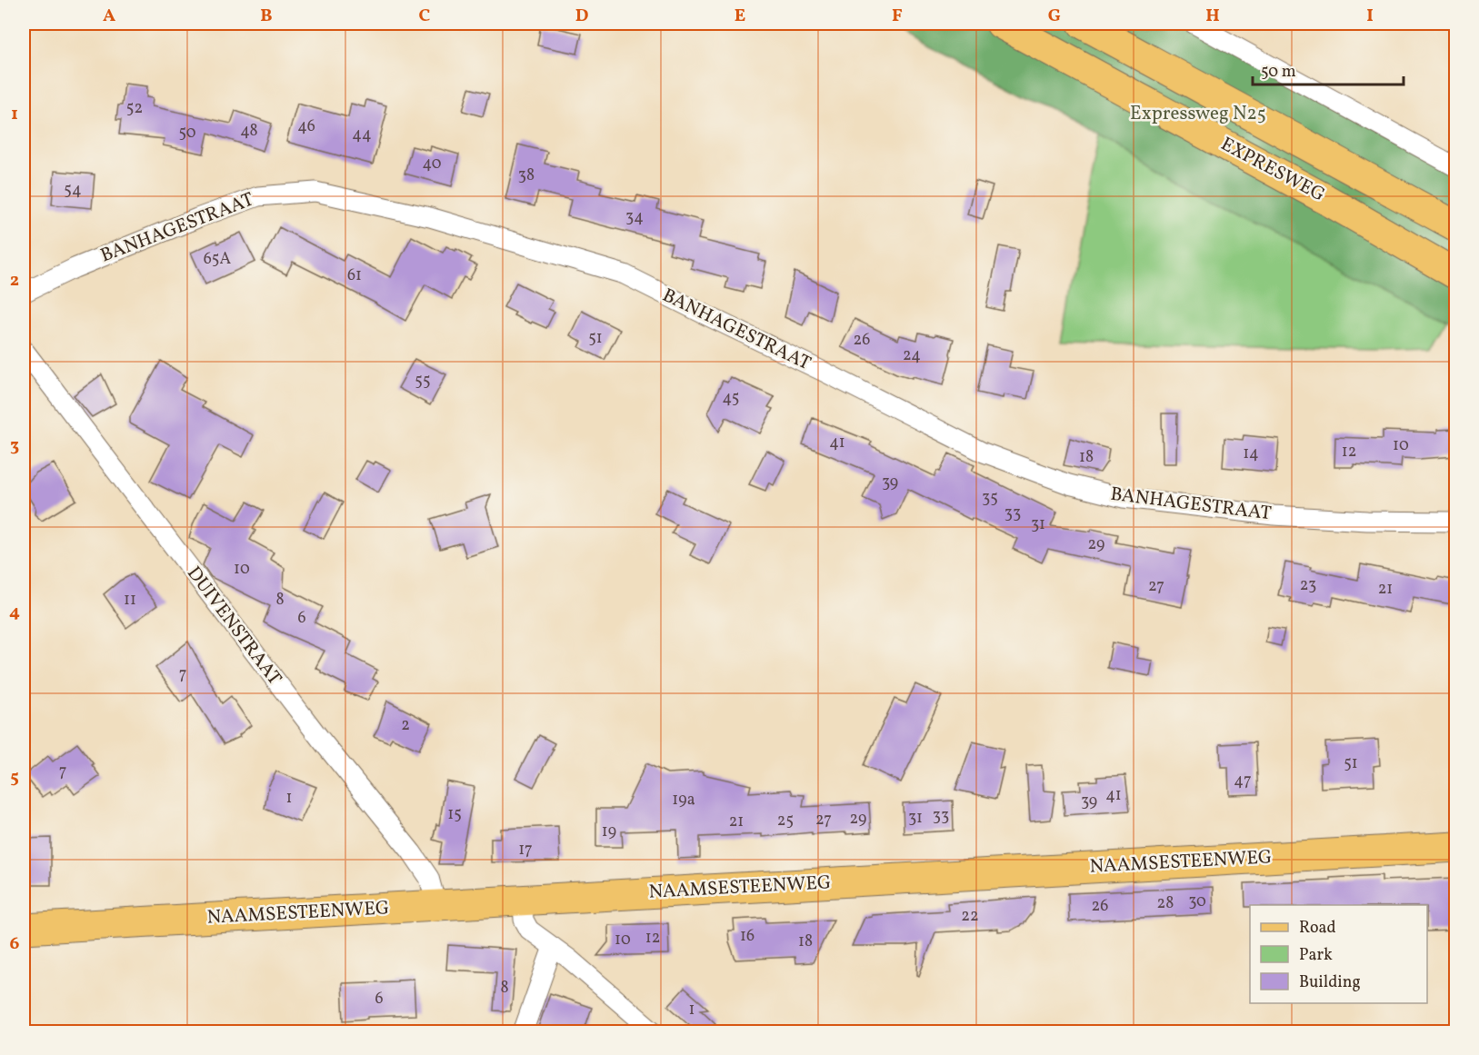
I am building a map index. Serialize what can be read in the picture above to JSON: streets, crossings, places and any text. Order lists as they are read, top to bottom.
{
  "streets": {
    "main road": ["EXPRESWEG", "NAAMSESTEENWEG"],
    "street": ["BANHAGESTRAAT", "DUIVENSTRAAT"]
  },
  "crossings": [
    ["DUIVENSTRAAT", "NAAMSESTEENWEG"]
  ],
  "parks": ["Expressweg N25"],
  "house_numbers": [
    "52",
    "46",
    "48",
    "50",
    "44",
    "40",
    "38",
    "54",
    "34",
    "65A",
    "61",
    "51",
    "26",
    "24",
    "55",
    "45",
    "41",
    "10",
    "12",
    "14",
    "18",
    "39",
    "35",
    "33",
    "31",
    "29",
    "10",
    "23",
    "27",
    "21",
    "11",
    "8",
    "6",
    "7",
    "2",
    "51",
    "7",
    "47",
    "41",
    "1",
    "19a",
    "39",
    "15",
    "33",
    "31",
    "29",
    "27",
    "25",
    "21",
    "19",
    "17",
    "30",
    "28",
    "26",
    "22",
    "16",
    "12",
    "10",
    "18",
    "8",
    "6",
    "1"
  ],
  "legend": ["Road", "Park", "Building"],
  "scale_bar": "50 m",
  "grid": {
    "columns": [
      "A",
      "B",
      "C",
      "D",
      "E",
      "F",
      "G",
      "H",
      "I"
    ],
    "rows": [
      "1",
      "2",
      "3",
      "4",
      "5",
      "6"
    ]
  }
}
